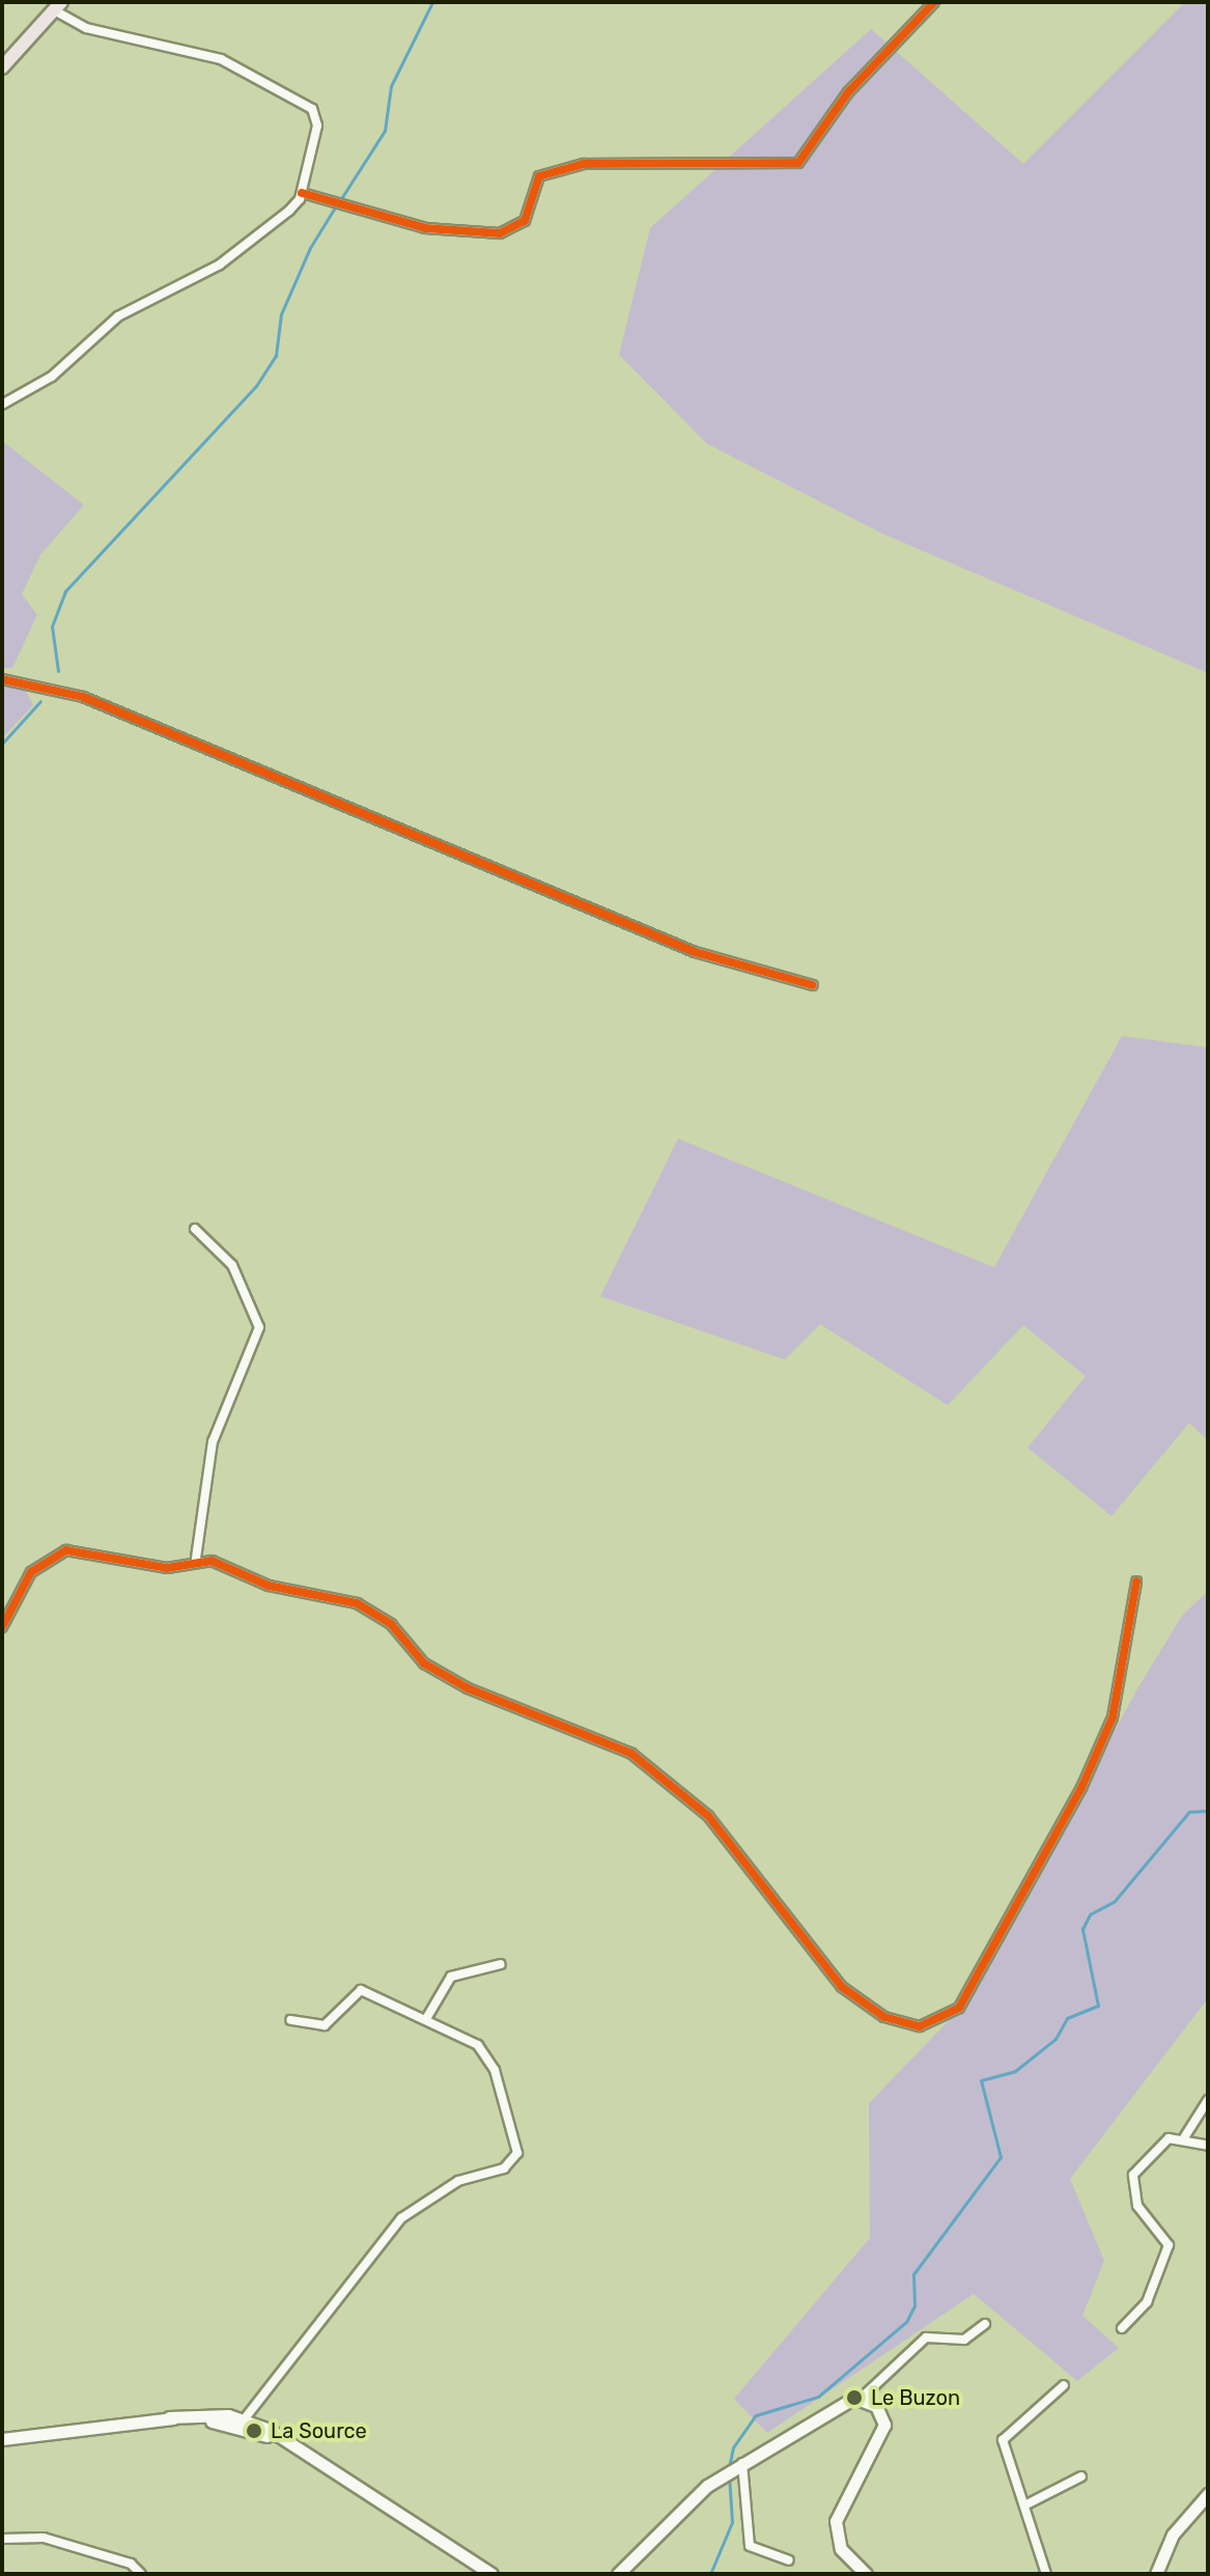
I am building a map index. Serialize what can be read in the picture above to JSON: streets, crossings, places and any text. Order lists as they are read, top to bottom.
{
  "places": ["Le Buzon", "La Source"]
}
